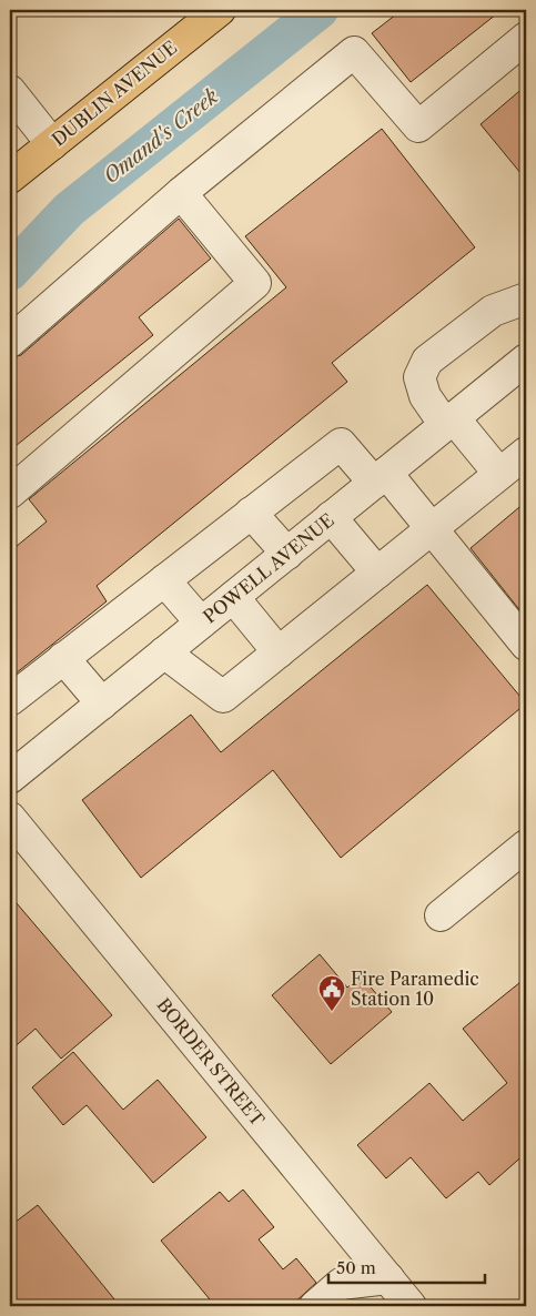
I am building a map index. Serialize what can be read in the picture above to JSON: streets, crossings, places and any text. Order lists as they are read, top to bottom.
{
  "streets": {
    "main road": ["DUBLIN AVENUE"],
    "street": ["POWELL AVENUE", "BORDER STREET"]
  },
  "water": ["Omand's Creek"],
  "places": {
    "public building": ["Fire Paramedic Station 10"]
  },
  "scale_bar": "50 m"
}
